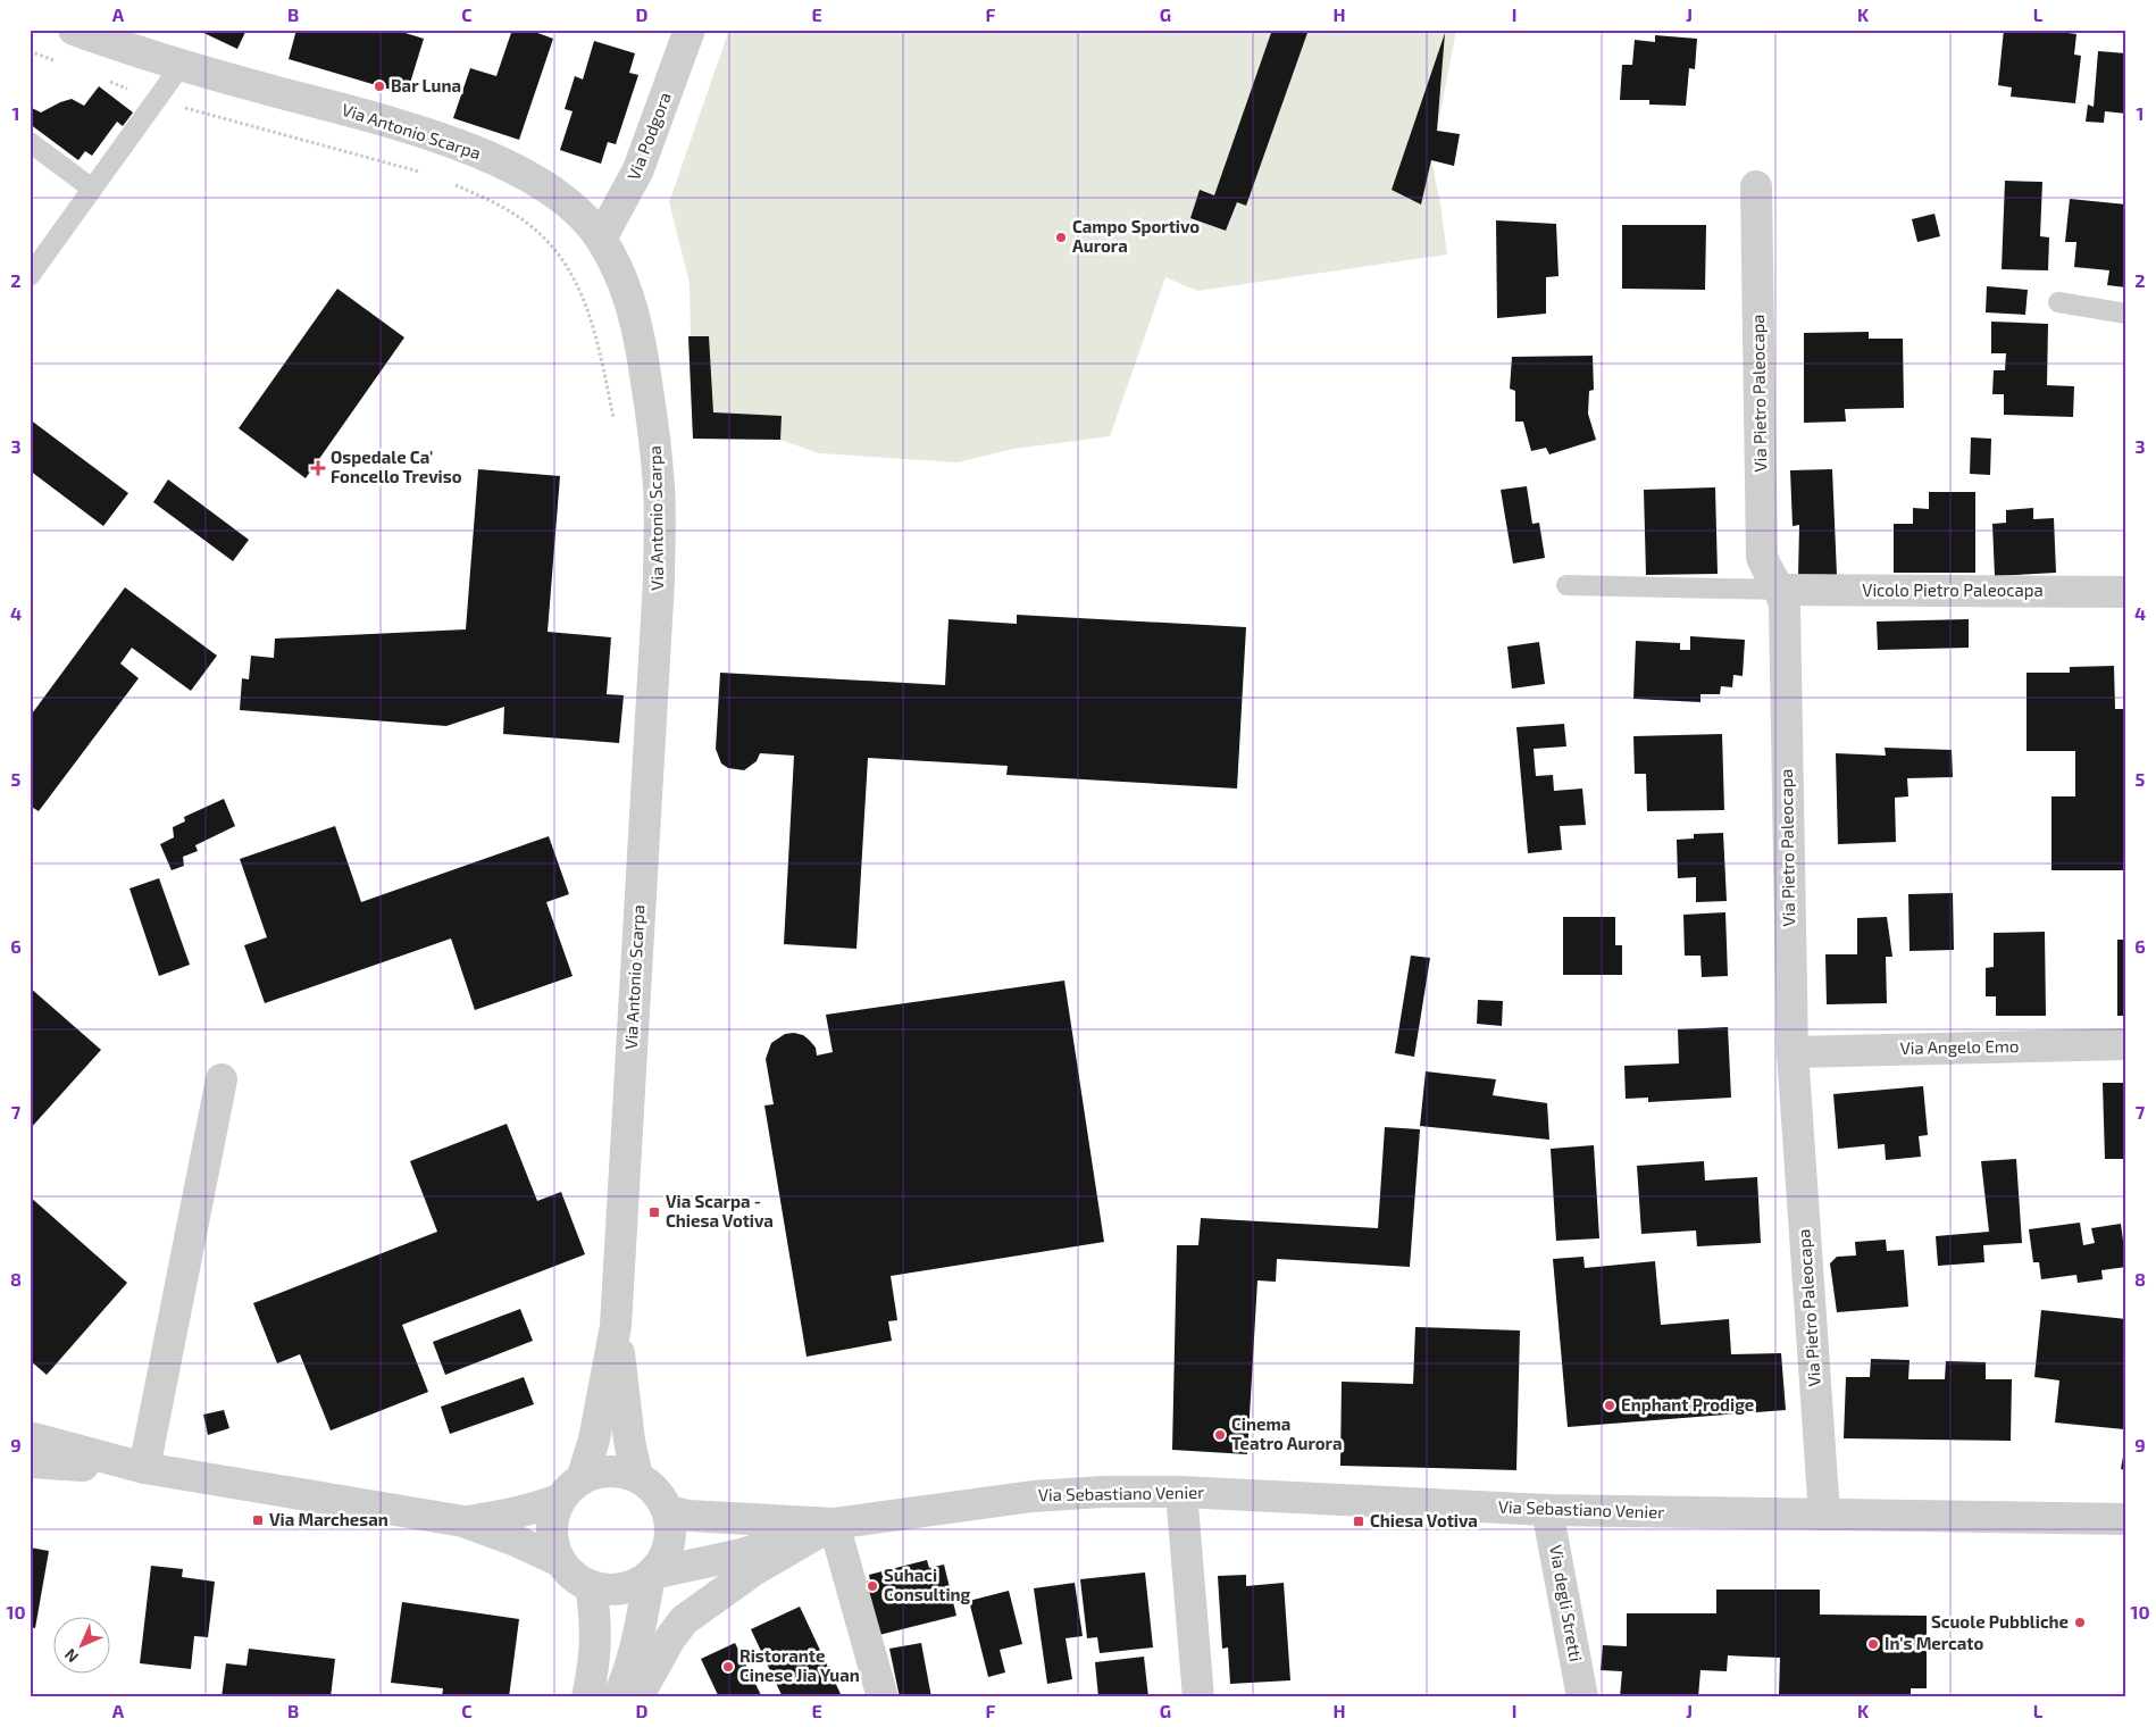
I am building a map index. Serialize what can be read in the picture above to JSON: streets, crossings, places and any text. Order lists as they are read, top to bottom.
{
  "streets": {
    "street": [
      "Via Antonio Scarpa",
      "Via Podgora",
      "Via Pietro Paleocapa",
      "Vicolo Pietro Paleocapa",
      "Via Angelo Emo",
      "Via Sebastiano Venier",
      "Via degli Stretti"
    ]
  },
  "crossings": [
    ["Via Antonio Scarpa", "Via Podgora"],
    ["Via Antonio Scarpa", "Via Sebastiano Venier"],
    ["Via Pietro Paleocapa", "Vicolo Pietro Paleocapa"],
    ["Via Pietro Paleocapa", "Via Angelo Emo"],
    ["Via Pietro Paleocapa", "Via Sebastiano Venier"],
    ["Via Sebastiano Venier", "Via degli Stretti"]
  ],
  "places": {
    "other": [
      "Bar Luna",
      "Campo Sportivo Aurora",
      "Enphant Prodige",
      "Cinema Teatro Aurora",
      "Suhaci Consulting",
      "Scuole Pubbliche",
      "In's Mercato",
      "Ristorante Cinese Jia Yuan"
    ],
    "health": ["Ospedale Ca' Foncello Treviso"],
    "transit": ["Via Scarpa - Chiesa Votiva", "Via Marchesan", "Chiesa Votiva"]
  },
  "north": "bottom left",
  "grid": {
    "columns": [
      "A",
      "B",
      "C",
      "D",
      "E",
      "F",
      "G",
      "H",
      "I",
      "J",
      "K",
      "L"
    ],
    "rows": [
      "1",
      "2",
      "3",
      "4",
      "5",
      "6",
      "7",
      "8",
      "9",
      "10"
    ]
  }
}
